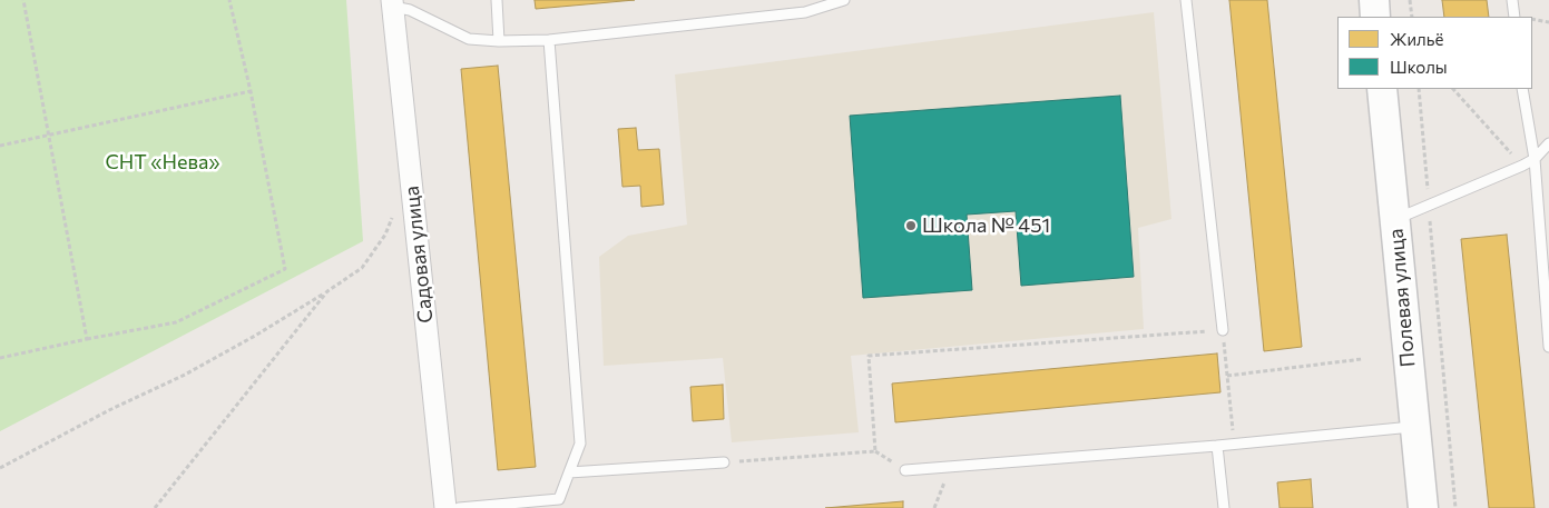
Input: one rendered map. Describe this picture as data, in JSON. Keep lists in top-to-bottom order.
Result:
{
  "streets": {
    "street": ["Садовая улица", "Полевая улица"]
  },
  "parks": ["СНТ «Нева»"],
  "places": ["Школа № 451"],
  "legend": ["Жильё", "Школы"]
}
